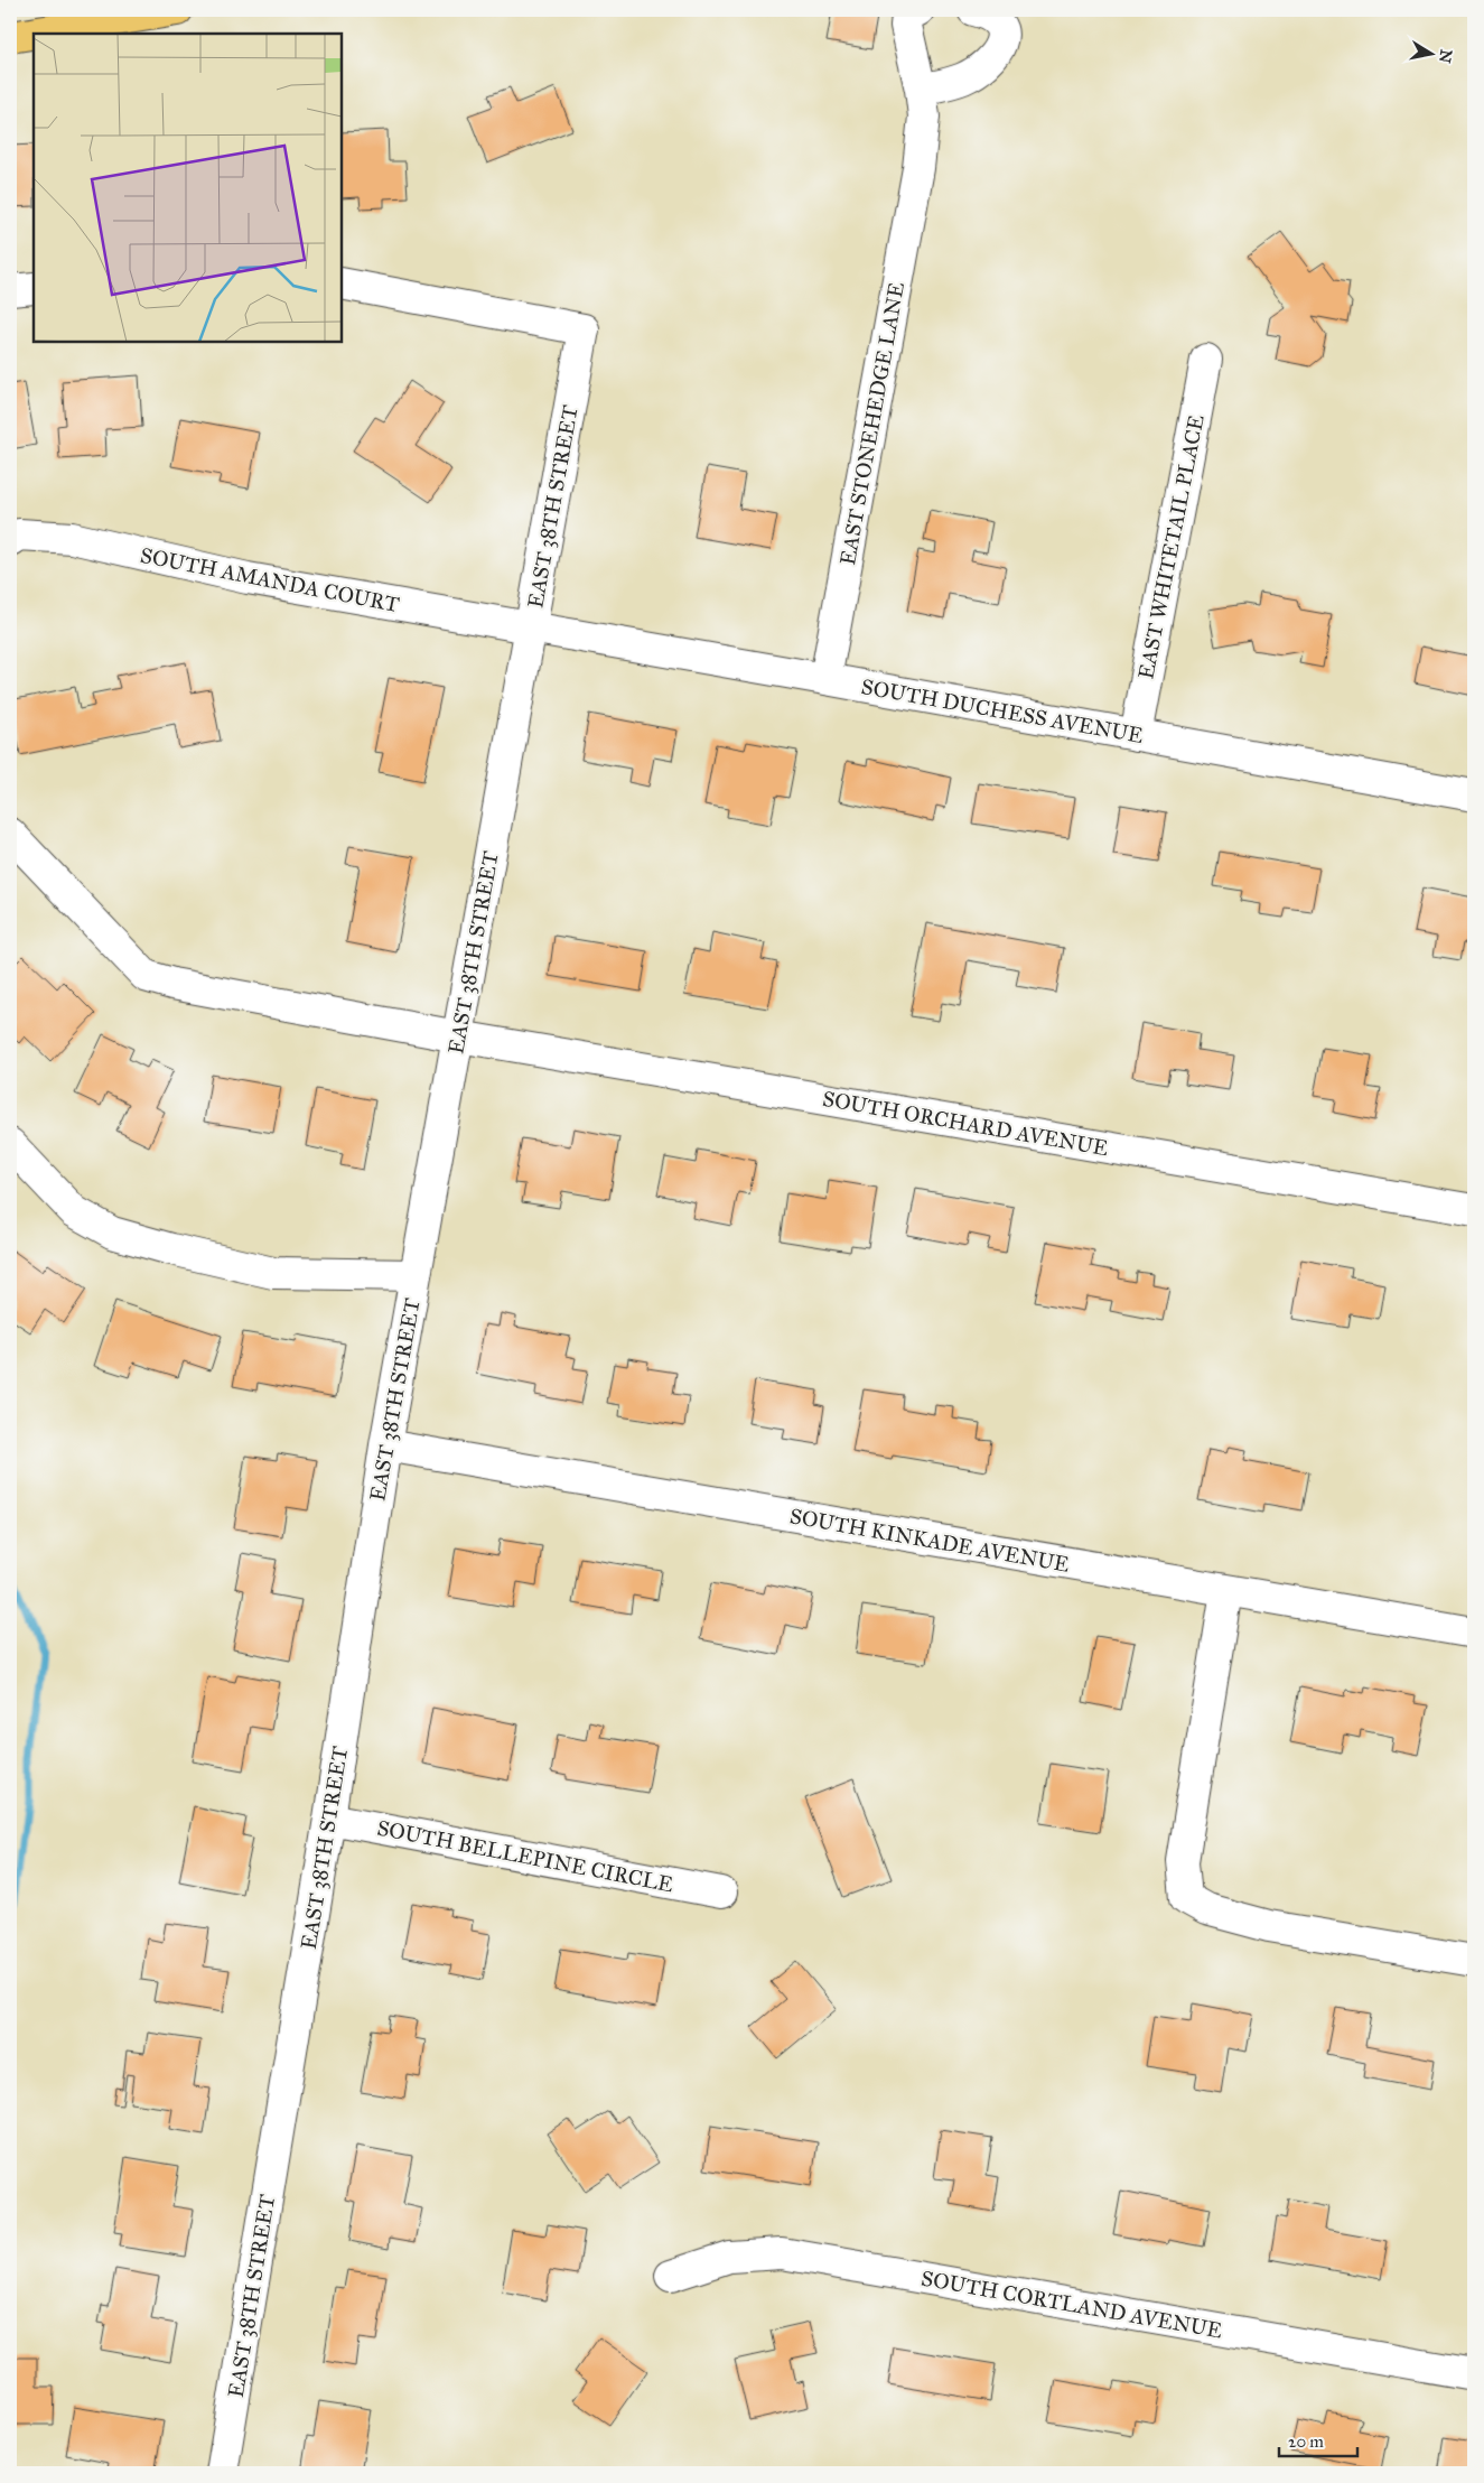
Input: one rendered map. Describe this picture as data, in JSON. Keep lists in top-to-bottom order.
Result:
{
  "streets": {
    "street": [
      "EAST STONEHEDGE LANE",
      "EAST 38TH STREET",
      "EAST WHITETAIL PLACE",
      "SOUTH AMANDA COURT",
      "SOUTH DUCHESS AVENUE",
      "SOUTH ORCHARD AVENUE",
      "SOUTH KINKADE AVENUE",
      "SOUTH BELLEPINE CIRCLE",
      "SOUTH CORTLAND AVENUE"
    ]
  },
  "crossings": [
    ["EAST STONEHEDGE LANE", "SOUTH DUCHESS AVENUE"],
    ["EAST 38TH STREET", "SOUTH AMANDA COURT"],
    ["EAST 38TH STREET", "SOUTH DUCHESS AVENUE"],
    ["EAST 38TH STREET", "SOUTH ORCHARD AVENUE"],
    ["EAST 38TH STREET", "SOUTH KINKADE AVENUE"],
    ["EAST 38TH STREET", "SOUTH BELLEPINE CIRCLE"],
    ["EAST WHITETAIL PLACE", "SOUTH DUCHESS AVENUE"],
    ["SOUTH AMANDA COURT", "SOUTH DUCHESS AVENUE"]
  ],
  "scale_bar": "20 m",
  "north": "right"
}
